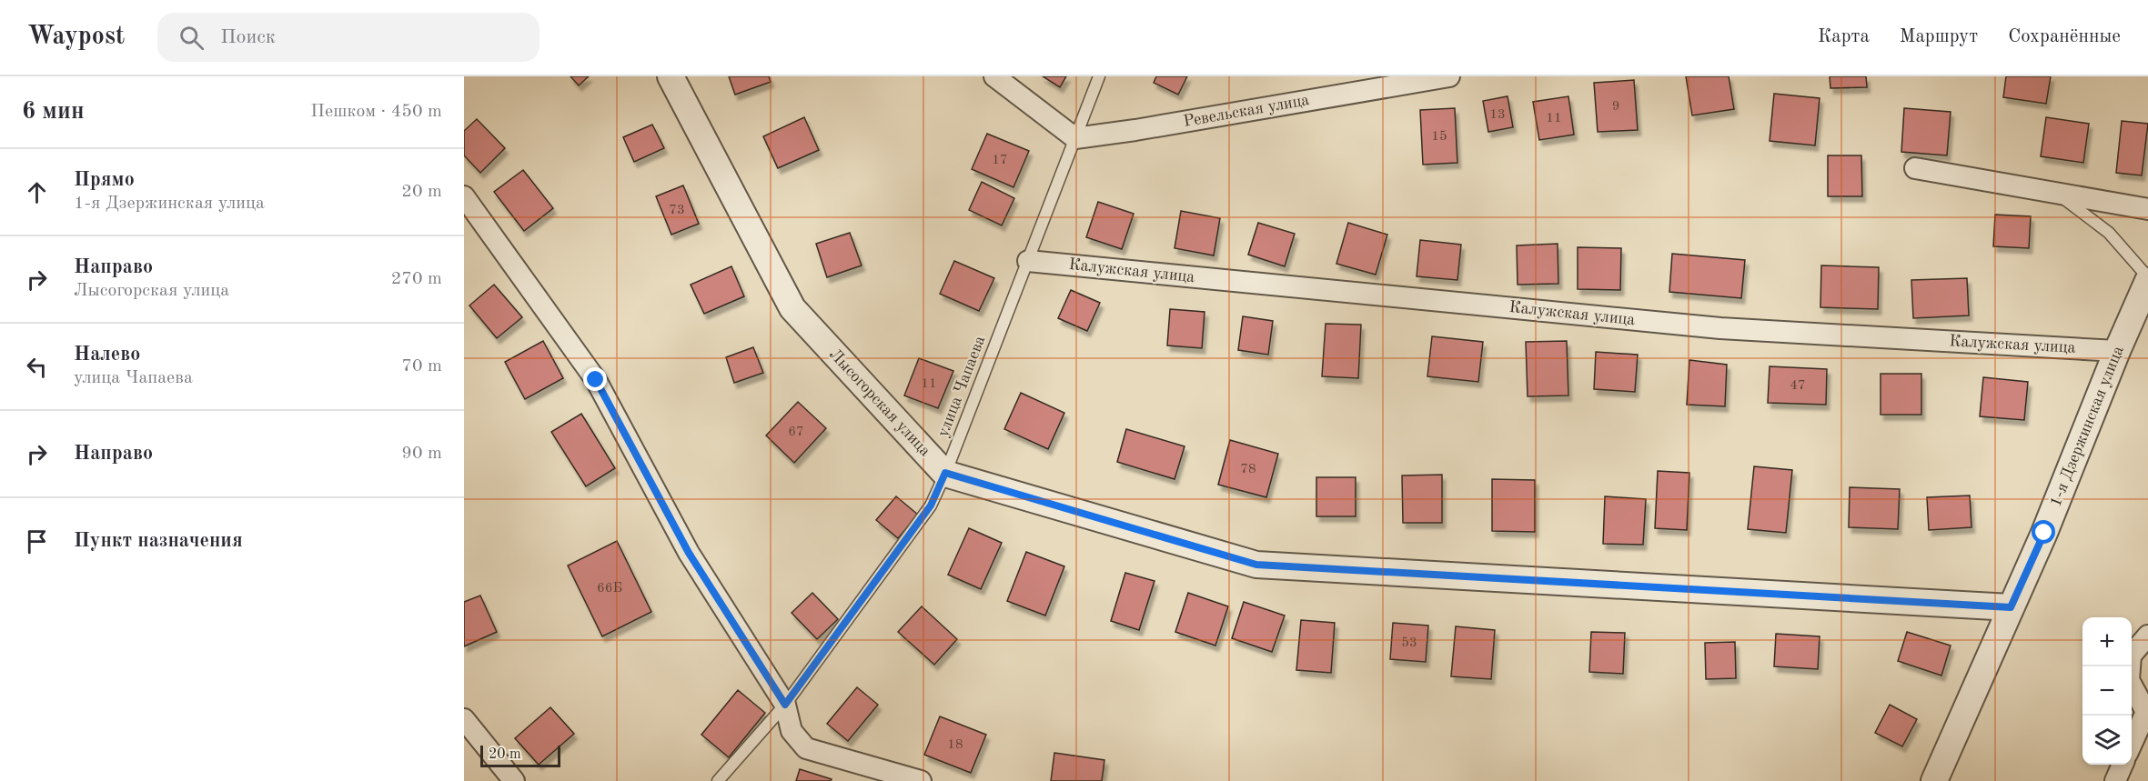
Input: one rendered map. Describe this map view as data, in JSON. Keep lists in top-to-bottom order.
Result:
{
  "streets": {
    "street": [
      "Ревельская улица",
      "Калужская улица",
      "Лысогорская улица",
      "1-я Дзержинская улица"
    ],
    "lane": ["улица Чапаева"]
  },
  "crossings": [
    ["Ревельская улица", "улица Чапаева"],
    ["Калужская улица", "улица Чапаева"],
    ["Калужская улица", "1-я Дзержинская улица"],
    ["улица Чапаева", "Лысогорская улица"]
  ],
  "house_numbers": [
    "9",
    "13",
    "11",
    "15",
    "17",
    "73",
    "11",
    "47",
    "67",
    "78",
    "66Б",
    "53",
    "18"
  ],
  "scale_bar": "20 m",
  "page": {
    "header": "Waypost",
    "search": "Поиск",
    "nav": ["Карта", "Маршрут", "Сохранённые"],
    "heading": ["6 мин", "Пешком · 450 m"],
    "list": [
      ["Прямо", "1-я Дзержинская улица", "20 m"],
      ["Направо", "Лысогорская улица", "270 m"],
      ["Налево", "улица Чапаева", "70 m"],
      ["Направо", "90 m"],
      "Пункт назначения"
    ],
    "map_buttons": ["+", "−"],
    "scale": "20 m"
  }
}
